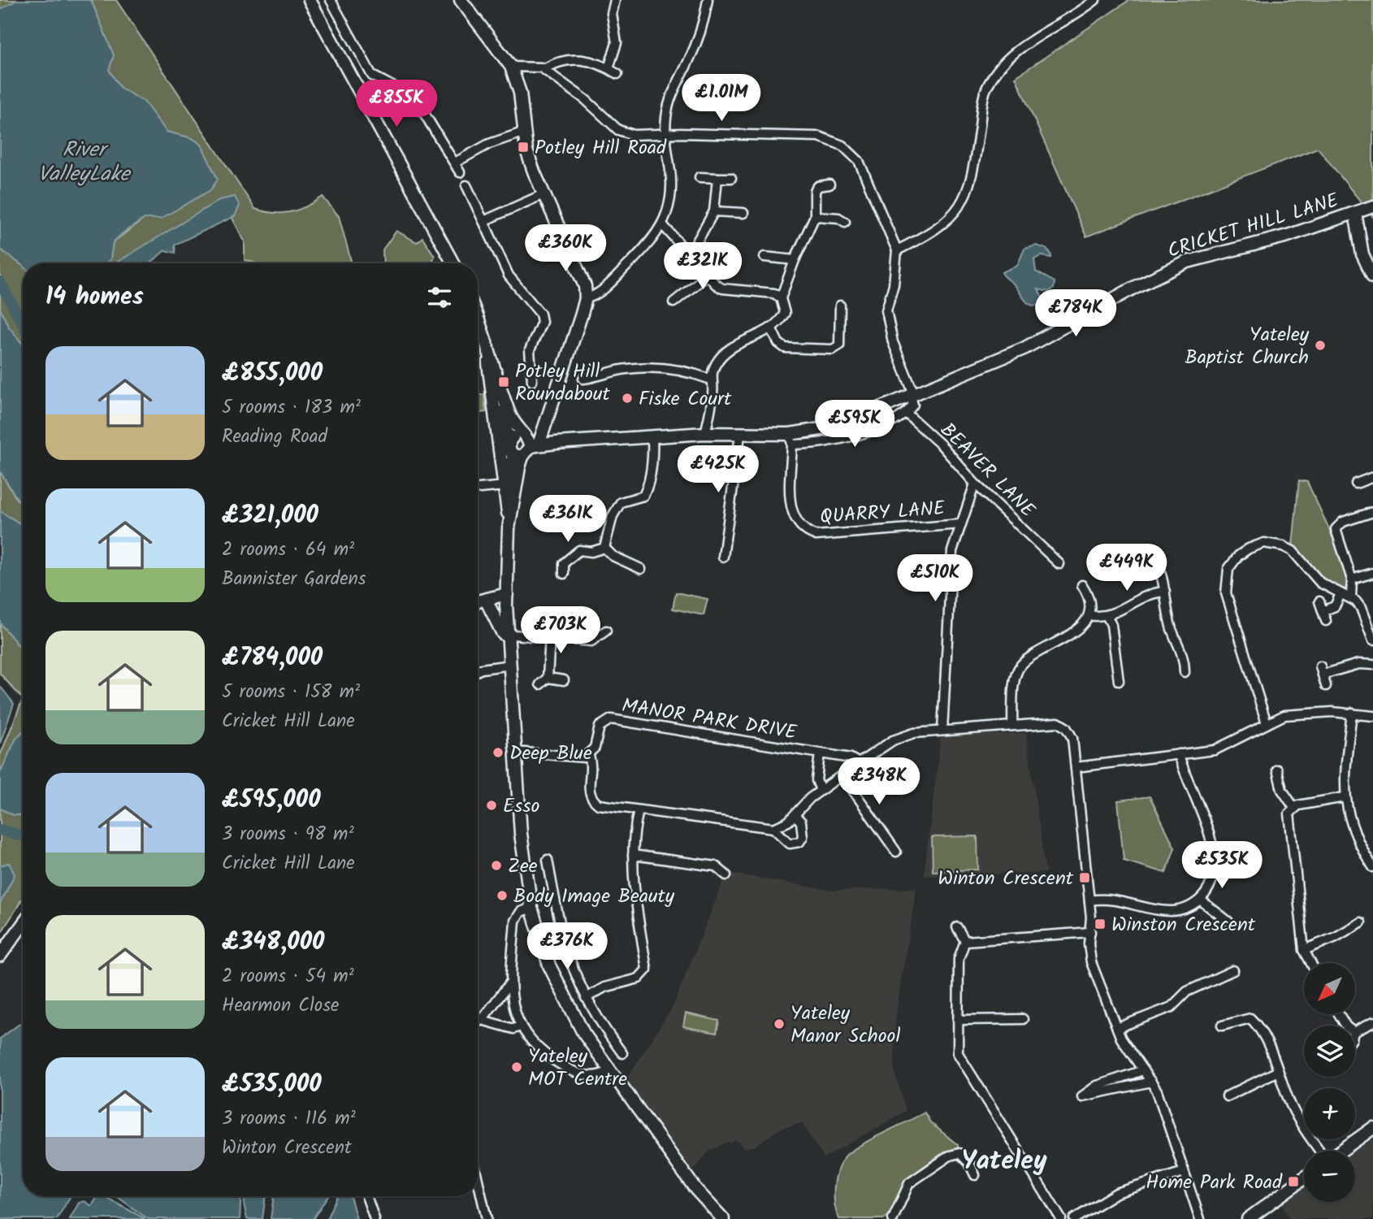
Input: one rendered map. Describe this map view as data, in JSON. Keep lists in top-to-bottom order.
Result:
{
  "streets": {
    "street": [
      "CRICKET HILL LANE",
      "BEAVER LANE",
      "QUARRY LANE",
      "MANOR PARK DRIVE"
    ]
  },
  "crossings": [
    ["CRICKET HILL LANE", "BEAVER LANE"],
    ["CRICKET HILL LANE", "QUARRY LANE"]
  ],
  "districts": ["Yateley"],
  "water": ["River ValleyLake"],
  "places": {
    "transit": [
      "Potley Hill Road",
      "Potley Hill Roundabout",
      "Winton Crescent",
      "Winston Crescent",
      "Home Park Road"
    ],
    "other": [
      "Yateley Baptist Church",
      "Fiske Court",
      "Deep Blue",
      "Esso",
      "Zee",
      "Body Image Beauty",
      "Yateley Manor School",
      "Yateley MOT Centre"
    ]
  },
  "north": "bottom left",
  "page": {
    "price": [
      "£1.01M",
      "£855K",
      "£360K",
      "£321K",
      "£784K",
      "£595K",
      "£425K",
      "£361K",
      "£449K",
      "£510K",
      "£703K",
      "£348K",
      "£535K",
      "£376K"
    ],
    "heading": "14 homes",
    "list": [
      {
        "name": "£855,000",
        "note": "5 rooms · 183 m² · Reading Road"
      },
      {
        "name": "£321,000",
        "note": "2 rooms · 64 m² · Bannister Gardens"
      },
      {
        "name": "£784,000",
        "note": "5 rooms · 158 m² · Cricket Hill Lane"
      },
      {
        "name": "£595,000",
        "note": "3 rooms · 98 m² · Cricket Hill Lane"
      },
      {
        "name": "£348,000",
        "note": "2 rooms · 54 m² · Hearmon Close"
      },
      {
        "name": "£535,000",
        "note": "3 rooms · 116 m² · Winton Crescent"
      }
    ],
    "map_buttons": ["+", "−"]
  }
}
